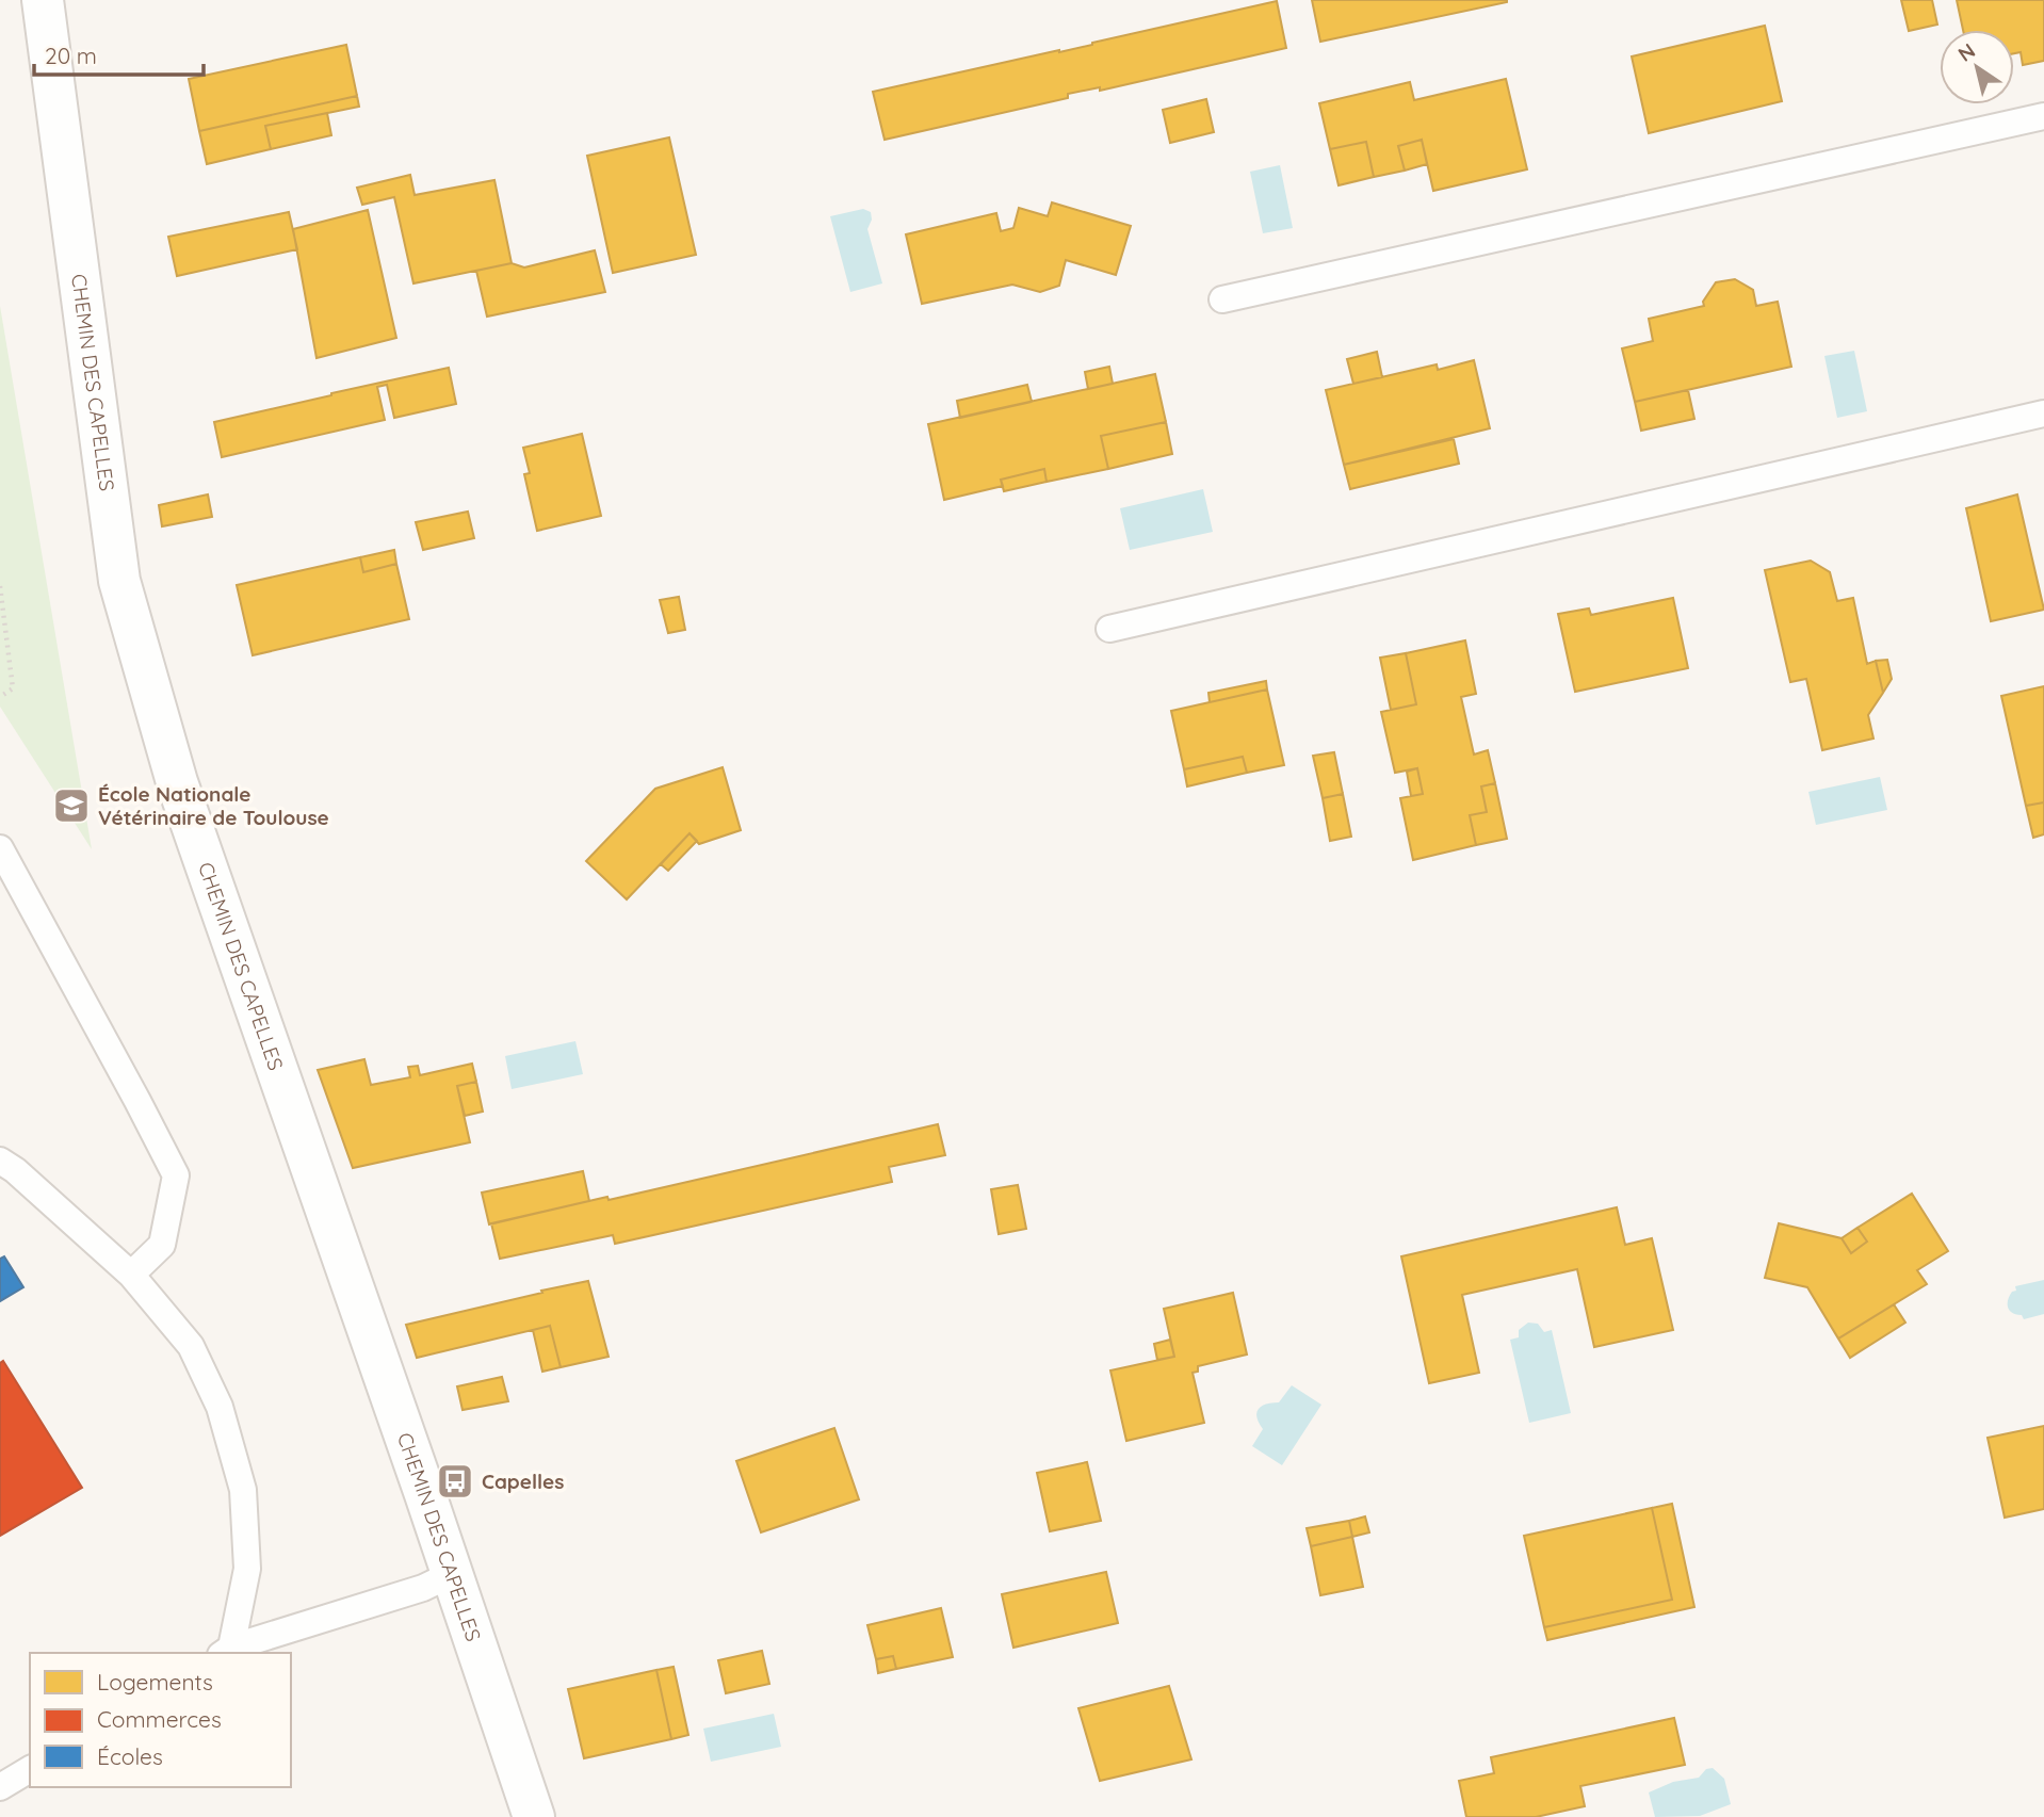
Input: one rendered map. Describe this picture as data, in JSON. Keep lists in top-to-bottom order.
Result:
{
  "streets": {
    "street": ["CHEMIN DES CAPELLES"]
  },
  "places": {
    "school or university": ["École Nationale Vétérinaire de Toulouse"],
    "bus stop": ["Capelles"]
  },
  "legend": ["Logements", "Commerces", "Écoles"],
  "scale_bar": "20 m",
  "north": "top left"
}
